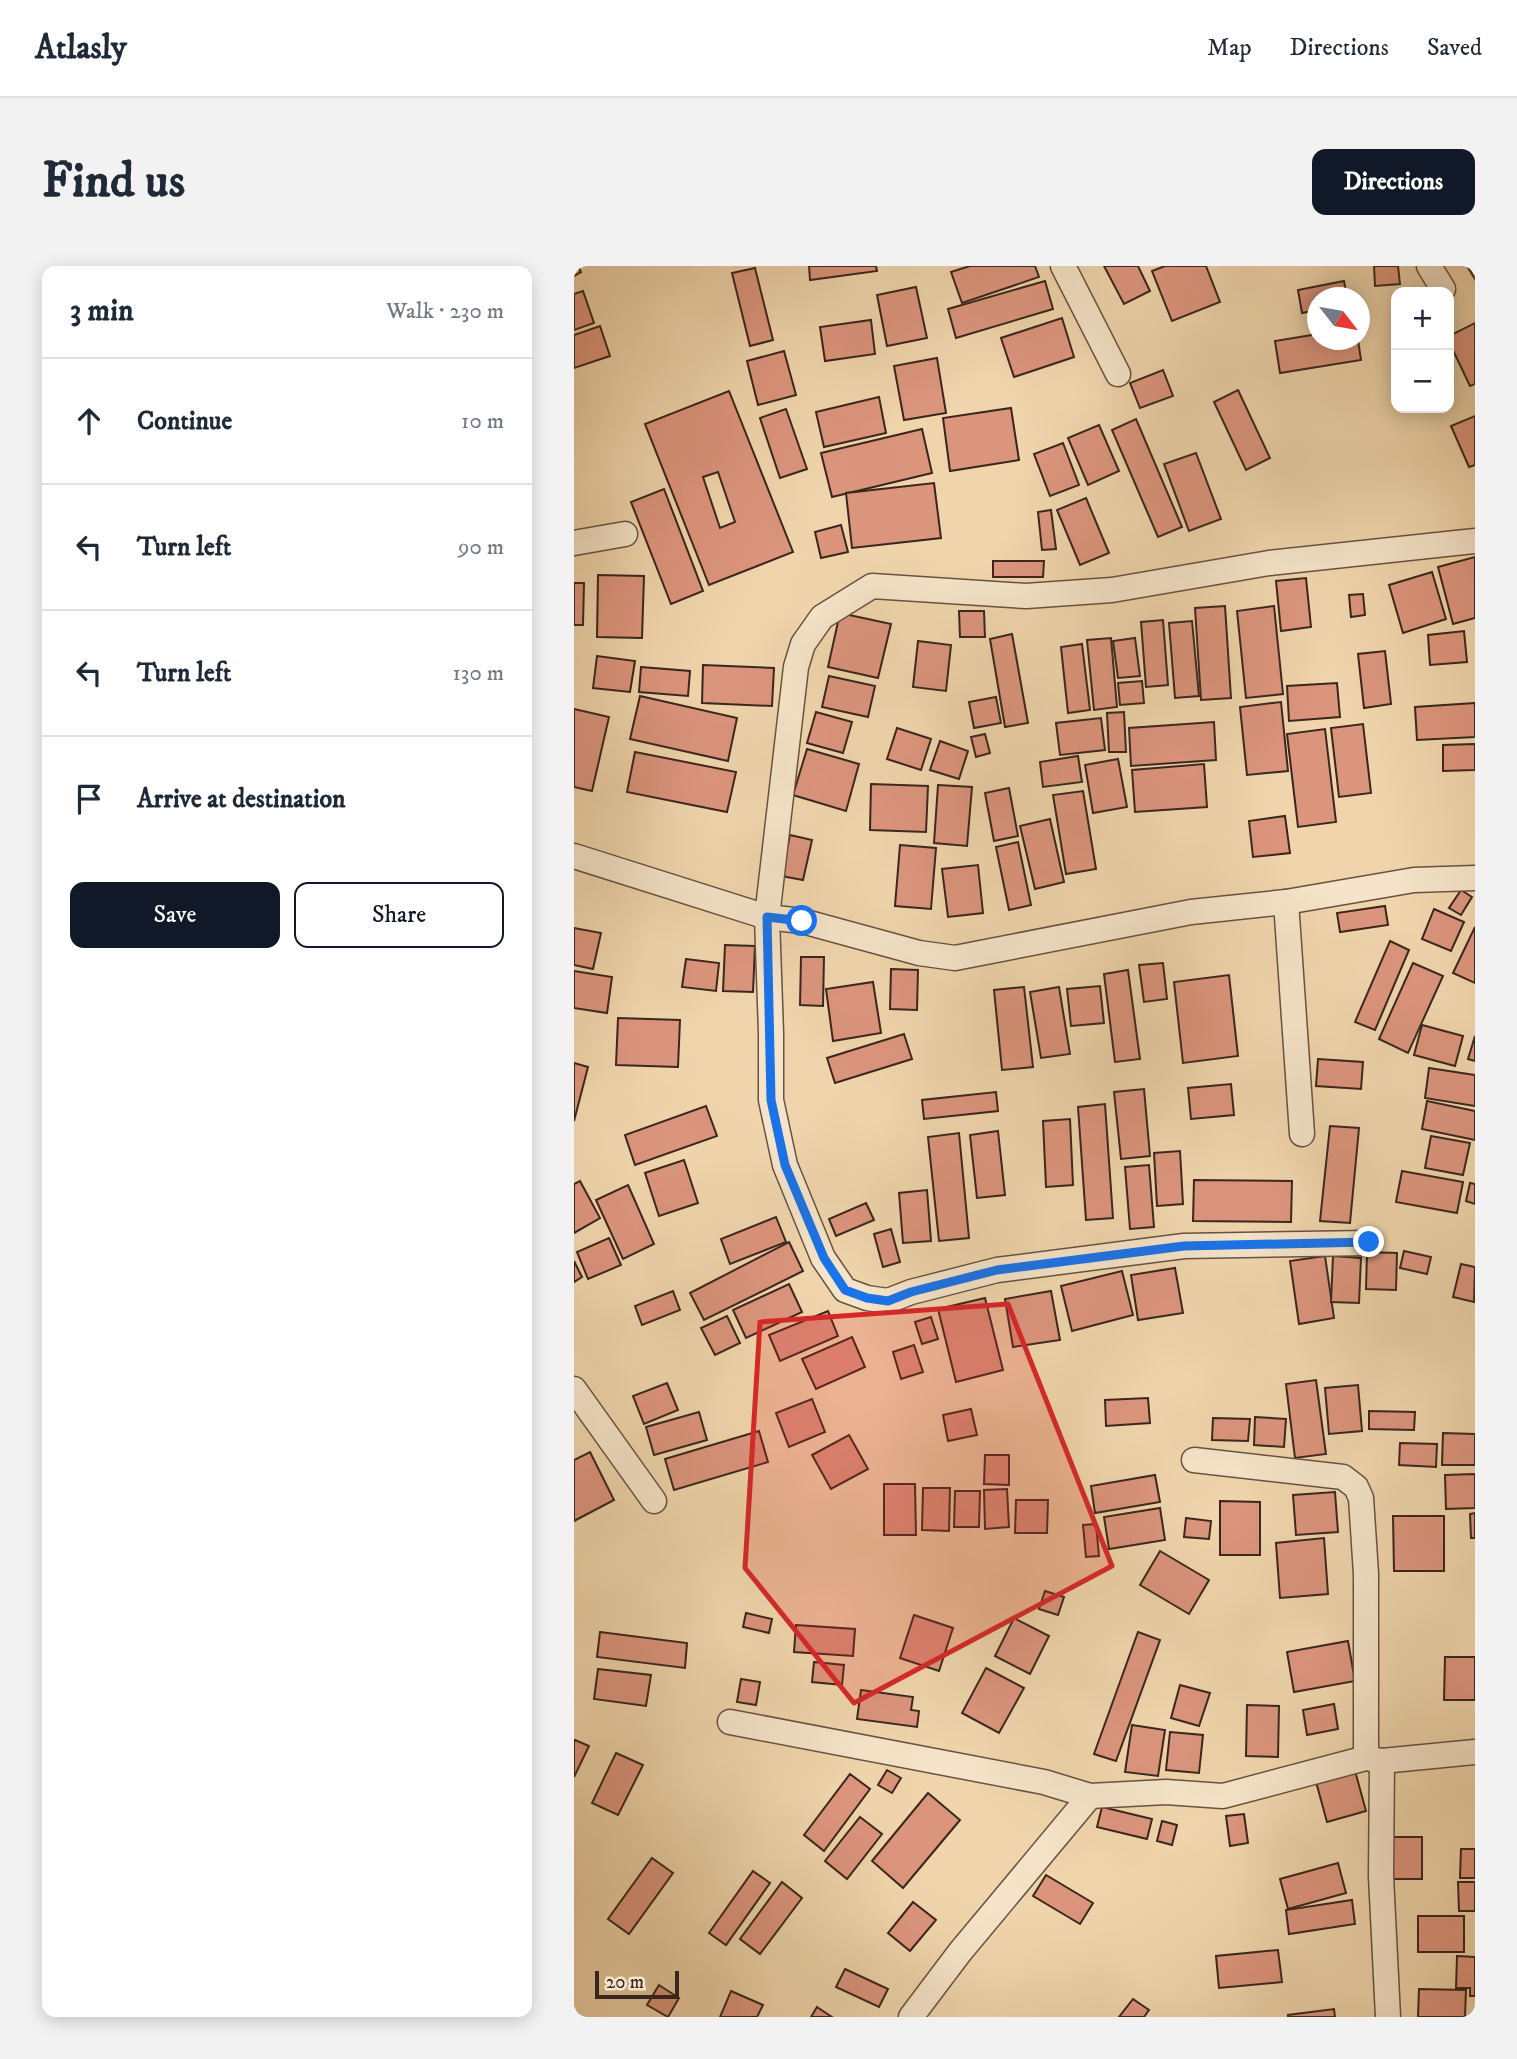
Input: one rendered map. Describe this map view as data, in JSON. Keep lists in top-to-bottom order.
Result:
{
  "scale_bar": "20 m",
  "north": "bottom right",
  "page": {
    "header": "Atlasly",
    "nav": ["Map", "Directions", "Saved"],
    "buttons": [
      "Directions",
      ["Save", "Share"]
    ],
    "title": "Find us",
    "heading": ["3 min", "Walk · 230 m"],
    "map_buttons": ["+", "−"],
    "list": [
      ["Continue", "10 m"],
      ["Turn left", "90 m"],
      ["Turn left", "130 m"],
      "Arrive at destination"
    ],
    "scale": "20 m"
  }
}
